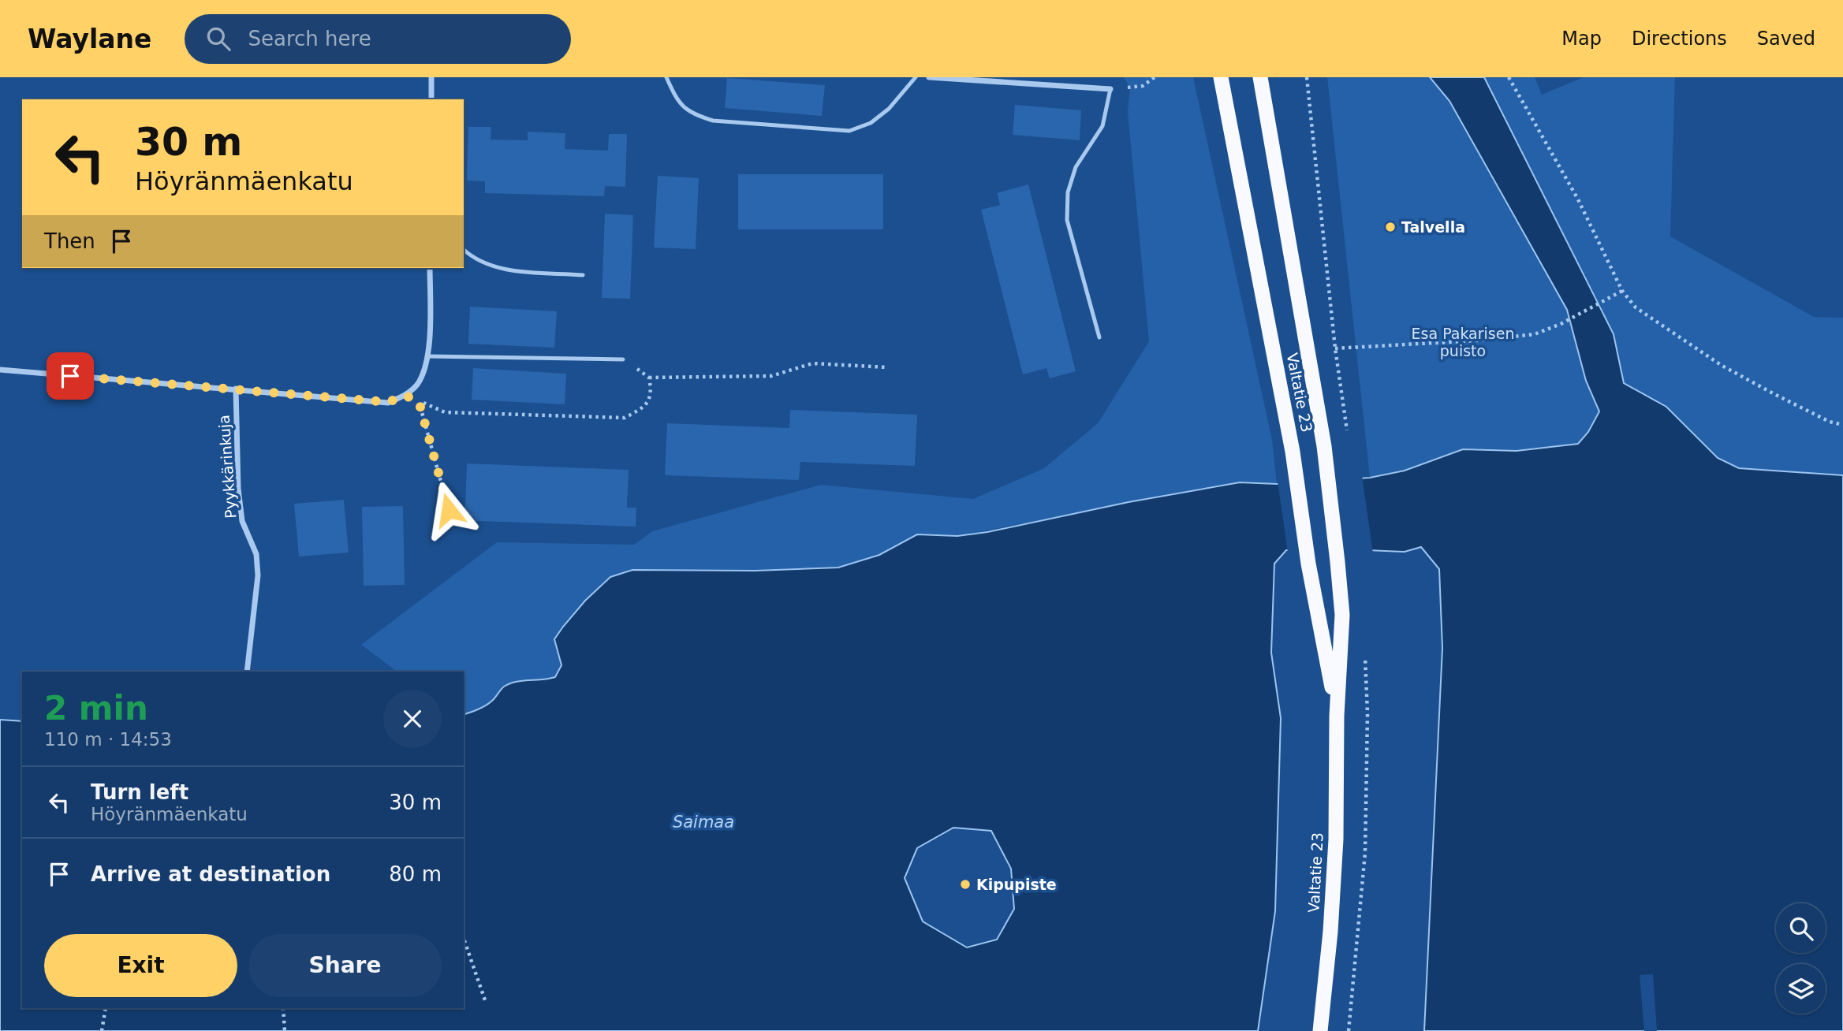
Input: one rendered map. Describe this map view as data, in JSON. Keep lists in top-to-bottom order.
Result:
{
  "streets": {
    "highway": ["Valtatie 23"],
    "street": ["Pyykkärinkuja"]
  },
  "water": ["Saimaa"],
  "parks": ["Esa Pakarisen puisto"],
  "places": ["Talvella", "Kipupiste"],
  "page": {
    "header": "Waylane",
    "search": "Search here",
    "nav": ["Map", "Directions", "Saved"],
    "turn": ["30 m", "Höyränmäenkatu"],
    "then": "Then",
    "heading": ["2 min", "110 m · 14:53"],
    "list": [
      {
        "name": "Turn left",
        "note": "Höyränmäenkatu",
        "value": "30 m"
      },
      {
        "name": "Arrive at destination",
        "value": "80 m"
      }
    ],
    "buttons": ["Exit", "Share"]
  }
}
